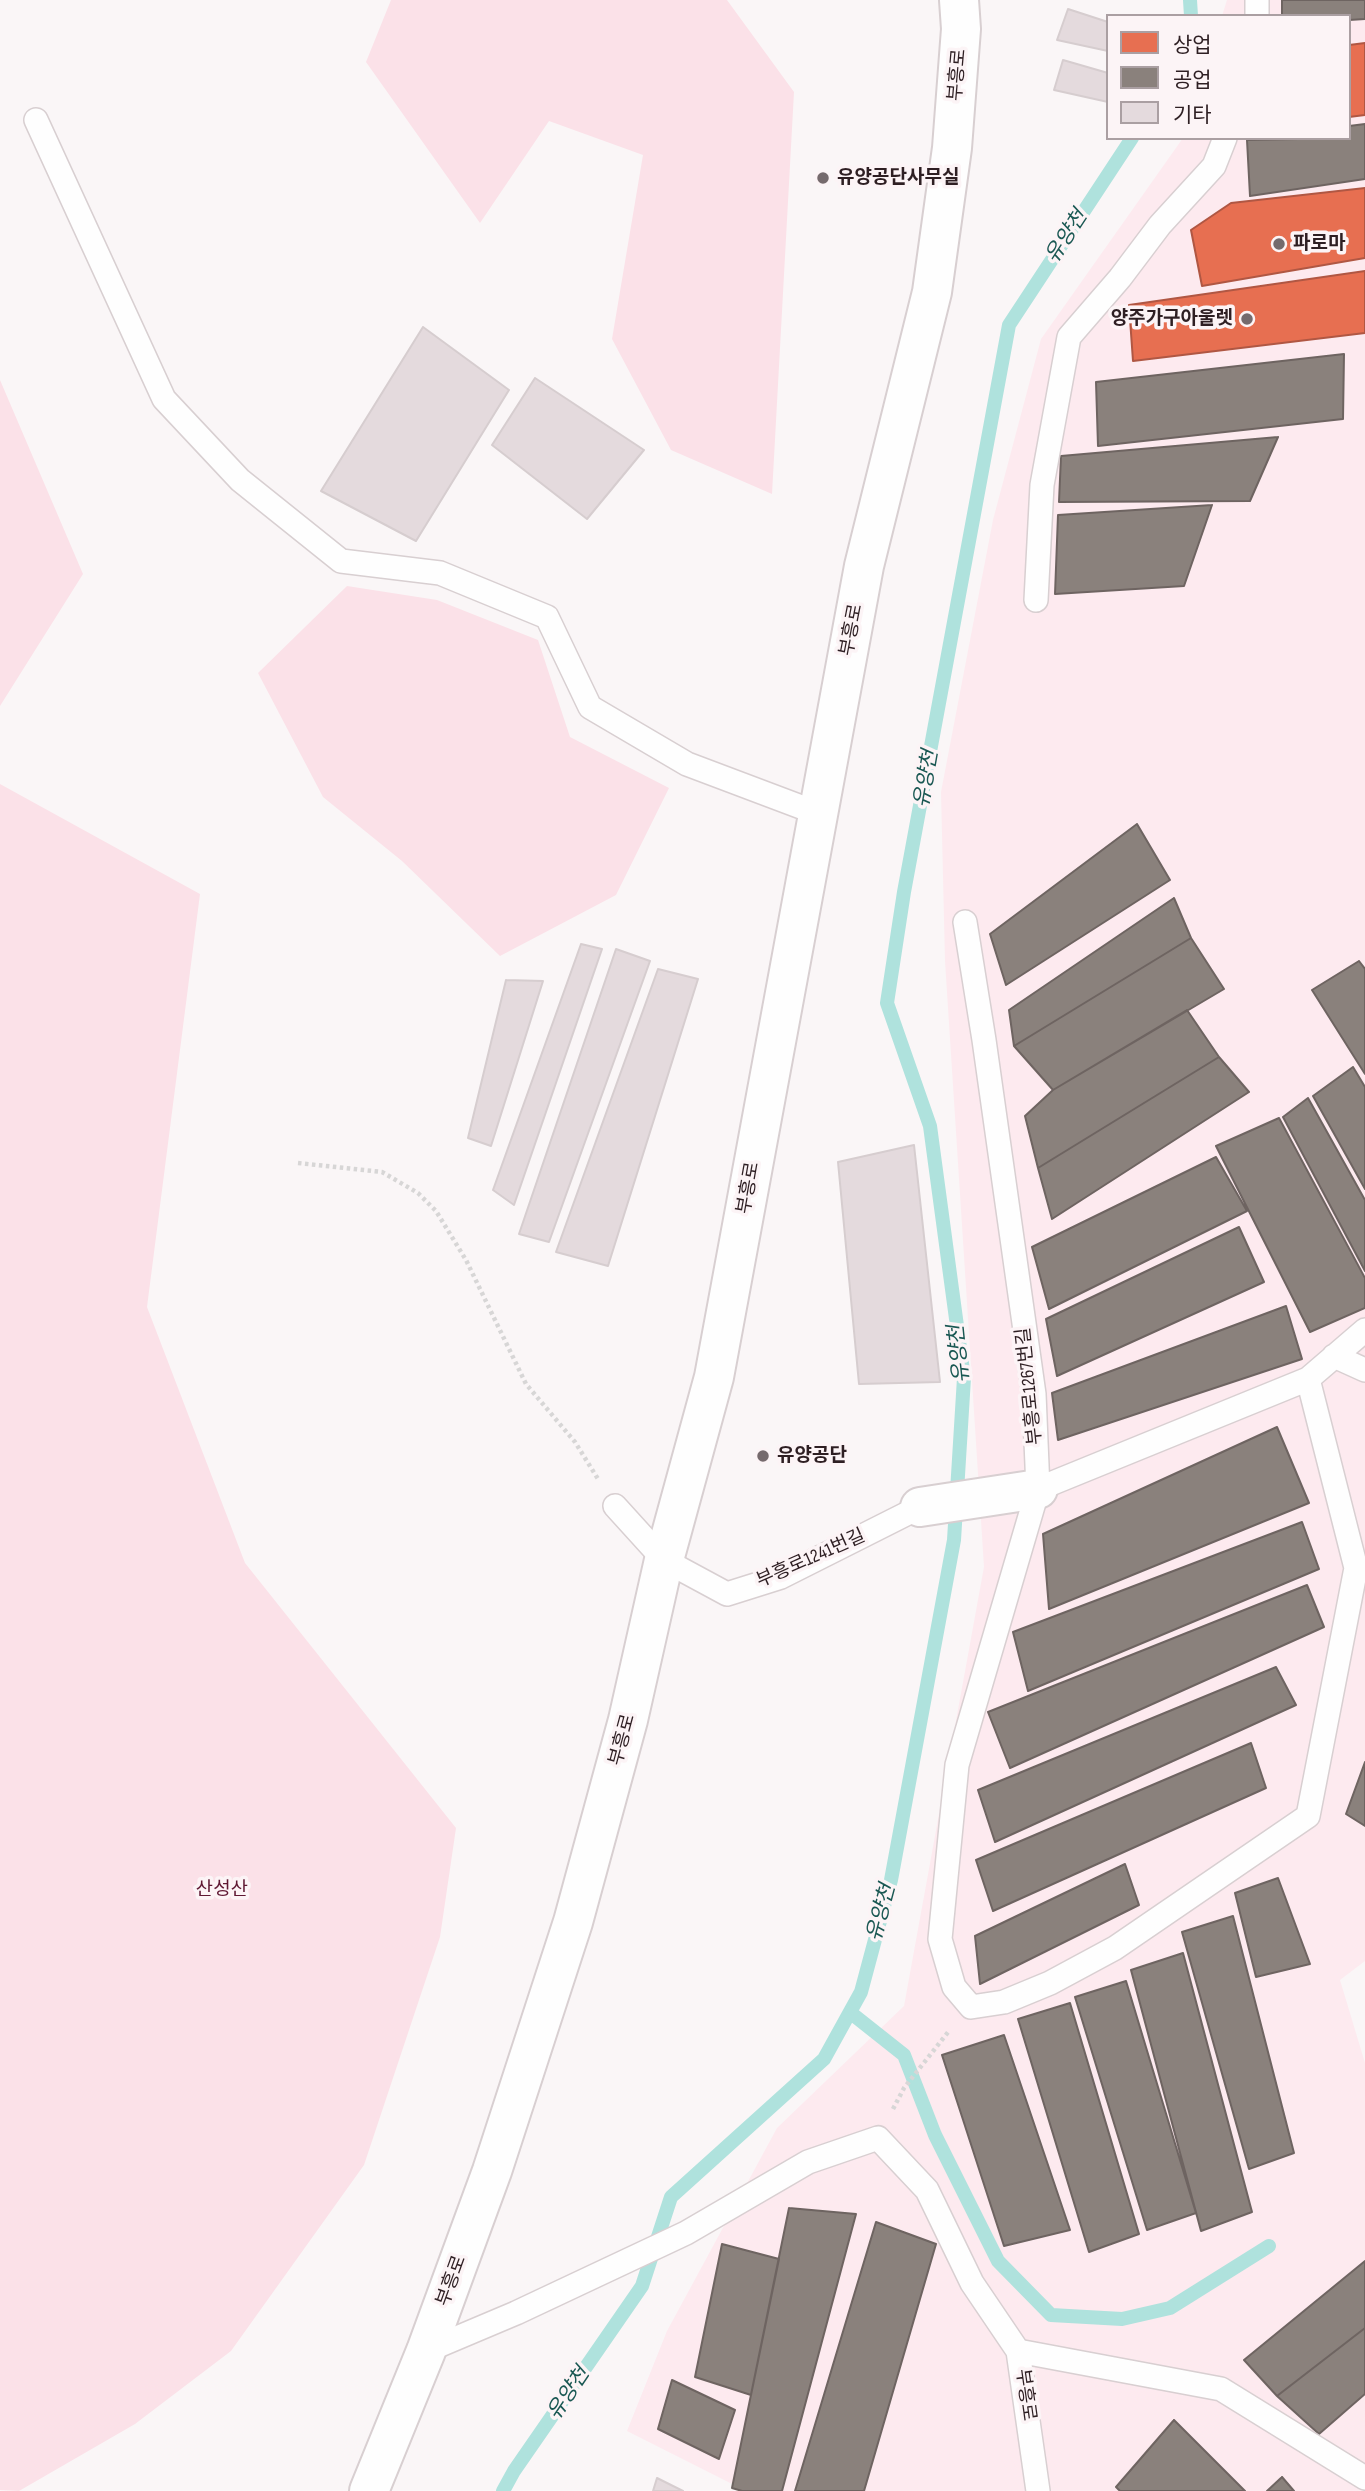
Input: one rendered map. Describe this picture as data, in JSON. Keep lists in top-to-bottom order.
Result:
{
  "streets": {
    "main road": ["부흥로"],
    "lane": ["부흥로1267번길", "부흥로1241번길"]
  },
  "crossings": [
    ["부흥로", "부흥로1241번길"]
  ],
  "water": ["유양천"],
  "parks": ["산성산"],
  "places": [
    "유양공단사무실",
    "파로마",
    "양주가구아울렛",
    "유양공단"
  ],
  "legend": ["상업", "공업", "기타"]
}
